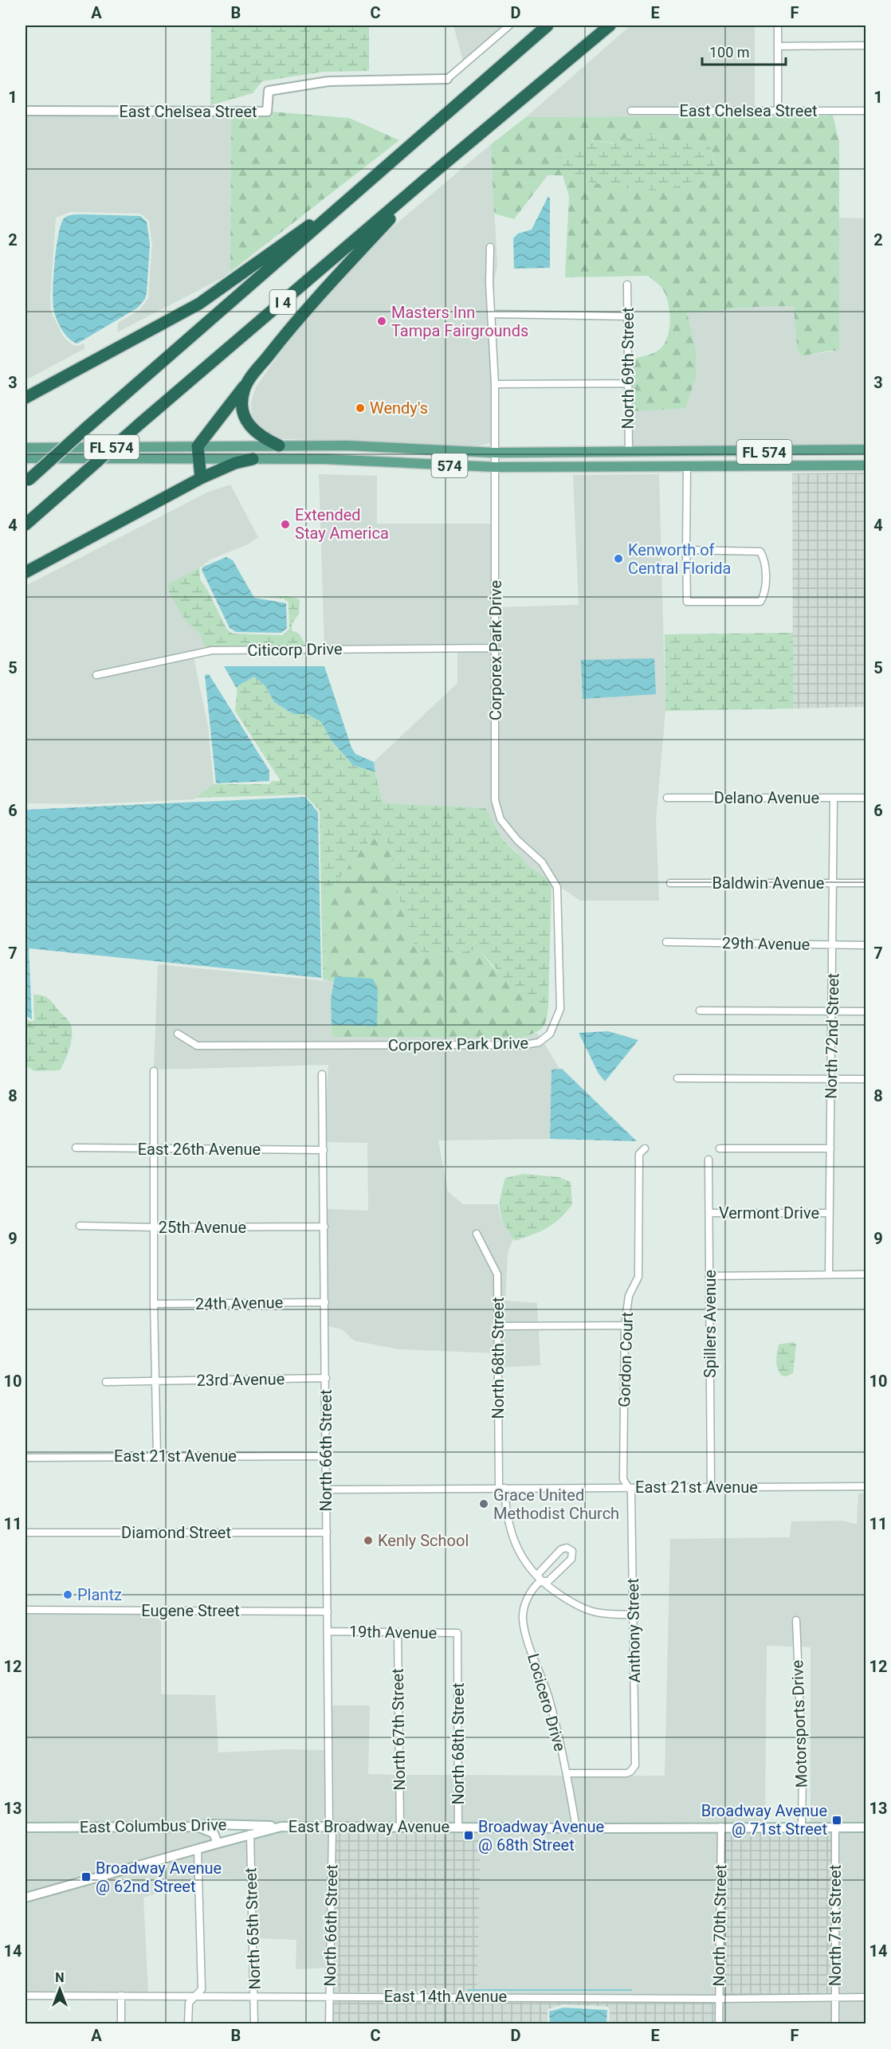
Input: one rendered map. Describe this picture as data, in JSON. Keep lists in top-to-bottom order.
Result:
{
  "streets": {
    "highway": ["I 4"],
    "main road": [
      "East Chelsea Street",
      "FL 574",
      "574",
      "East Columbus Drive",
      "East Broadway Avenue"
    ],
    "street": [
      "North 69th Street",
      "Citicorp Drive",
      "Corporex Park Drive",
      "Delano Avenue",
      "Baldwin Avenue",
      "29th Avenue",
      "North 72nd Street",
      "East 26th Avenue",
      "Vermont Drive",
      "25th Avenue",
      "24th Avenue",
      "Spillers Avenue",
      "North 68th Street",
      "Gordon Court",
      "23rd Avenue",
      "North 66th Street",
      "East 21st Avenue",
      "Diamond Street",
      "Eugene Street",
      "Anthony Street",
      "19th Avenue",
      "Locicero Drive",
      "Motorsports Drive",
      "North 67th Street",
      "North 70th Street",
      "North 71st Street",
      "North 65th Street",
      "East 14th Avenue"
    ]
  },
  "crossings": [
    ["North 69th Street", "FL 574"],
    ["FL 574", "574"],
    ["574", "Corporex Park Drive"],
    ["Citicorp Drive", "Corporex Park Drive"],
    ["Delano Avenue", "North 72nd Street"],
    ["Baldwin Avenue", "North 72nd Street"],
    ["29th Avenue", "North 72nd Street"],
    ["North 72nd Street", "Vermont Drive"],
    ["East 26th Avenue", "North 66th Street"],
    ["Vermont Drive", "Spillers Avenue"],
    ["25th Avenue", "North 66th Street"],
    ["24th Avenue", "North 66th Street"],
    ["Spillers Avenue", "East 21st Avenue"],
    ["North 68th Street", "East 21st Avenue"],
    ["North 68th Street", "Anthony Street"],
    ["North 68th Street", "19th Avenue"],
    ["North 68th Street", "Locicero Drive"],
    ["North 68th Street", "East Broadway Avenue"],
    ["Gordon Court", "East 21st Avenue"],
    ["Gordon Court", "Anthony Street"],
    ["23rd Avenue", "North 66th Street"],
    ["North 66th Street", "East 21st Avenue"],
    ["North 66th Street", "Diamond Street"],
    ["North 66th Street", "Eugene Street"],
    ["North 66th Street", "19th Avenue"],
    ["North 66th Street", "East Broadway Avenue"],
    ["North 66th Street", "East 14th Avenue"],
    ["East 21st Avenue", "Anthony Street"],
    ["Anthony Street", "Locicero Drive"],
    ["19th Avenue", "North 67th Street"],
    ["Locicero Drive", "East Broadway Avenue"],
    ["Motorsports Drive", "East Broadway Avenue"],
    ["North 67th Street", "East Broadway Avenue"],
    ["East Columbus Drive", "East Broadway Avenue"],
    ["East Broadway Avenue", "North 70th Street"],
    ["East Broadway Avenue", "North 71st Street"],
    ["East Broadway Avenue", "North 65th Street"],
    ["North 70th Street", "East 14th Avenue"],
    ["North 71st Street", "East 14th Avenue"],
    ["North 65th Street", "East 14th Avenue"]
  ],
  "places": {
    "other": [
      "Masters Inn Tampa Fairgrounds",
      "Wendy's",
      "Extended Stay America",
      "Kenworth of Central Florida",
      "Grace United Methodist Church",
      "Kenly School",
      "Plantz"
    ],
    "transit": ["Broadway Avenue @ 71st Street", "Broadway Avenue @ 68th Street", "Broadway Avenue @ 62nd Street"]
  },
  "scale_bar": "100 m",
  "north": "top",
  "grid": {
    "columns": [
      "A",
      "B",
      "C",
      "D",
      "E",
      "F"
    ],
    "rows": [
      "1",
      "2",
      "3",
      "4",
      "5",
      "6",
      "7",
      "8",
      "9",
      "10",
      "11",
      "12",
      "13",
      "14"
    ]
  }
}
